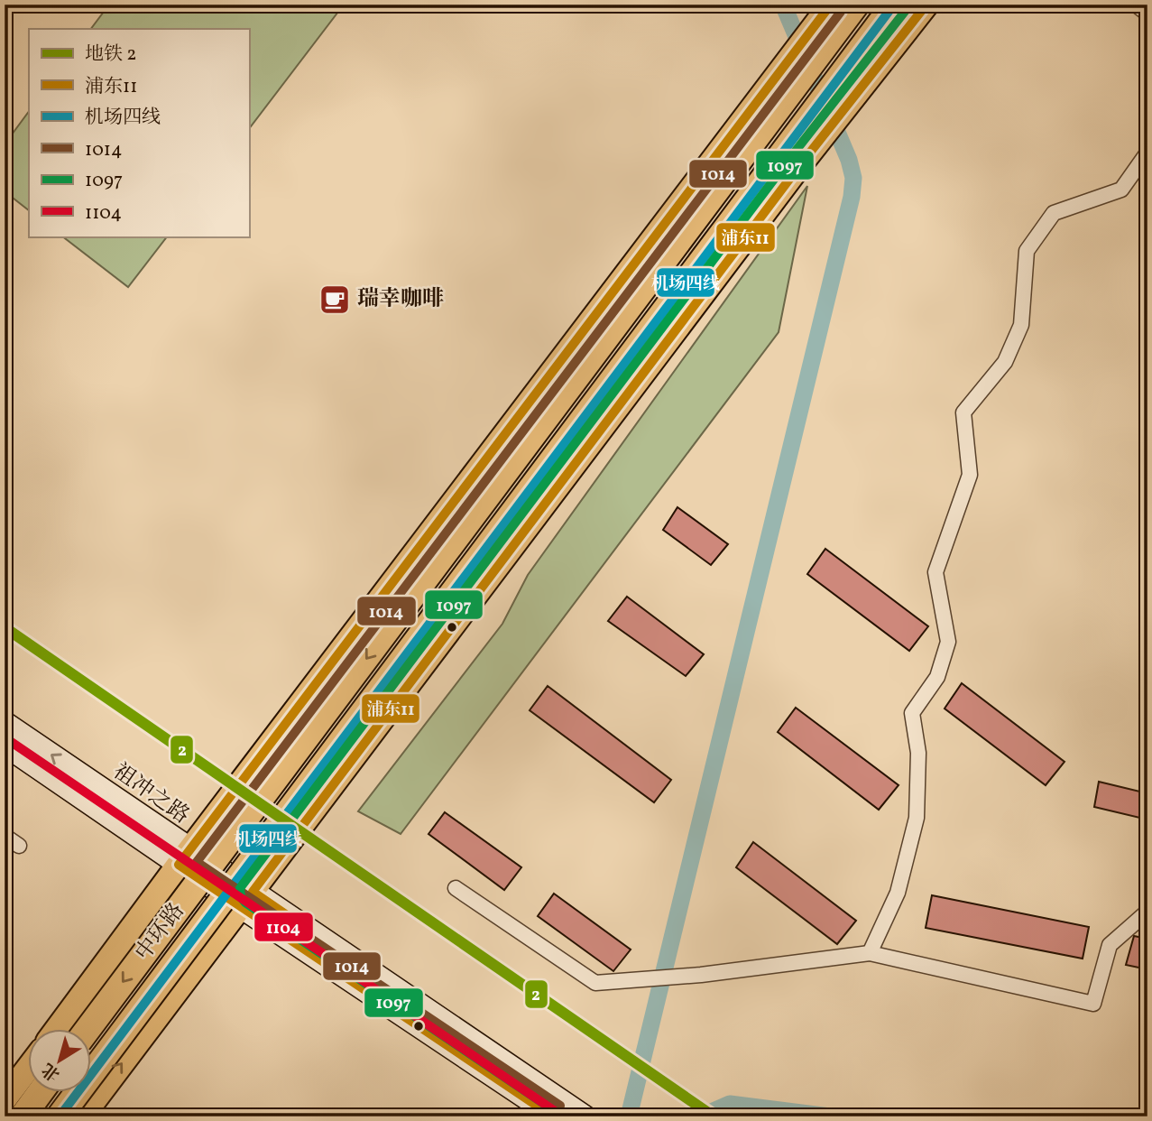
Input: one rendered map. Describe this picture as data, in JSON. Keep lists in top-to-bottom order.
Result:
{
  "streets": {
    "highway": ["中环路"],
    "main road": ["祖冲之路"]
  },
  "places": {
    "cafe": ["瑞幸咖啡"]
  },
  "lines": [
    "transit line 浦东11",
    "transit line 机场四线",
    "transit line 1097",
    "transit line 1014",
    "metro line 2",
    "transit line 1104"
  ],
  "legend": [
    "地铁 2",
    "浦东11",
    "机场四线",
    "1014",
    "1097",
    "1104"
  ],
  "north": "bottom left"
}
